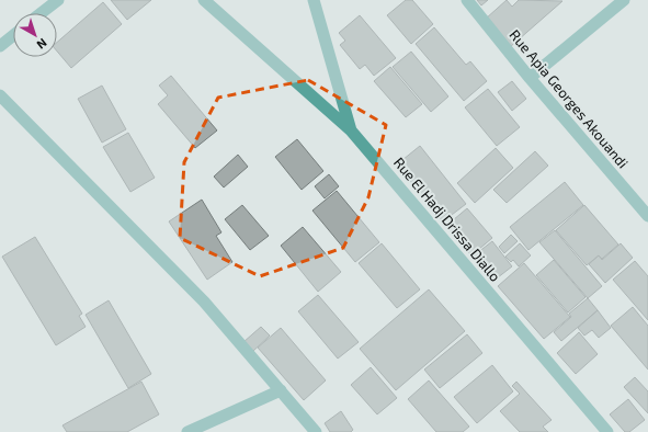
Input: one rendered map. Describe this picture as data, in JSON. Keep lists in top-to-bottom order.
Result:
{
  "streets": {
    "street": ["Rue Apia Georges Akouandi", "Rue El Hadj Drissa Diallo"]
  },
  "north": "bottom right"
}
